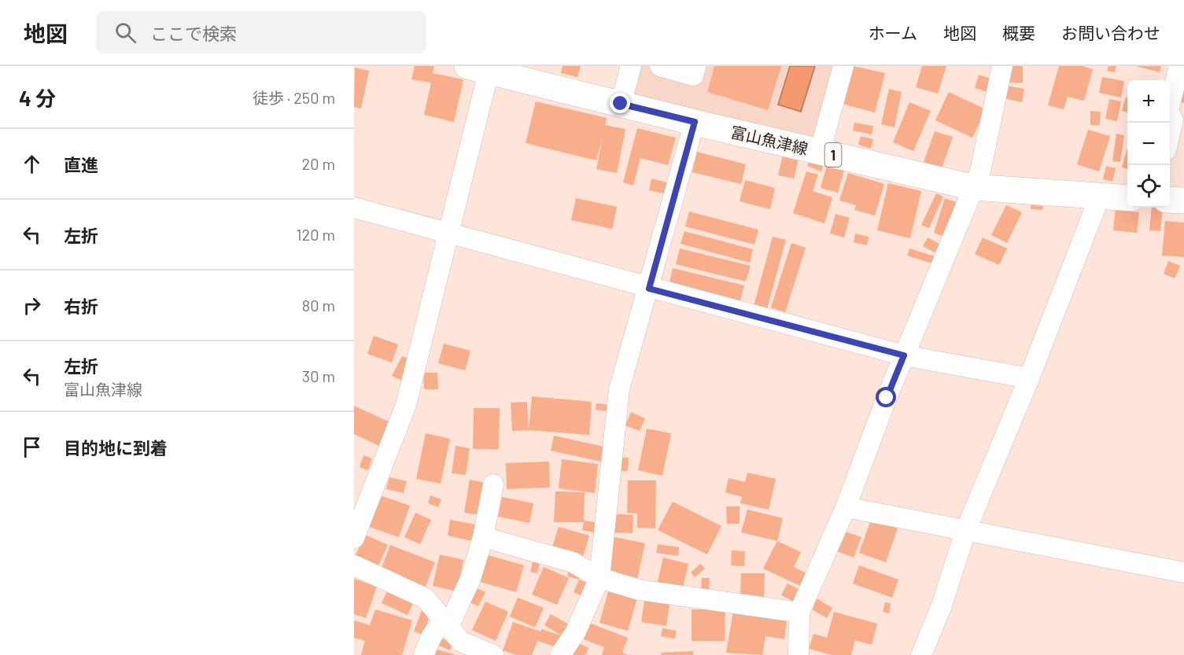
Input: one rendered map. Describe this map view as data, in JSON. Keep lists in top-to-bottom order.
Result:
{
  "streets": {
    "main road": ["富山魚津線", "1"]
  },
  "page": {
    "header": "地図",
    "search": "ここで検索",
    "nav": [
      "ホーム",
      "地図",
      "概要",
      "お問い合わせ"
    ],
    "heading": ["4 分", "徒歩 · 250 m"],
    "map_buttons": ["+", "−"],
    "list": [
      ["直進", "20 m"],
      ["左折", "120 m"],
      ["右折", "80 m"],
      ["左折", "富山魚津線", "30 m"],
      "目的地に到着"
    ]
  }
}
